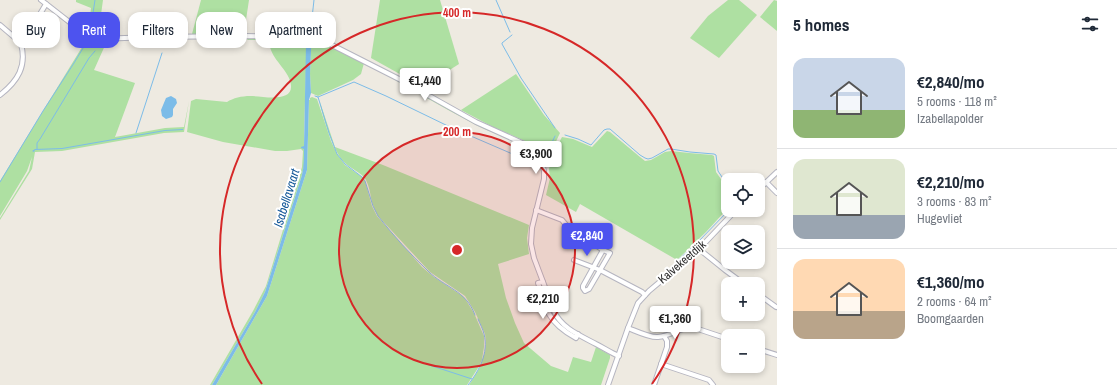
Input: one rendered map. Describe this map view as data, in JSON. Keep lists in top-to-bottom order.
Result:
{
  "streets": {
    "street": ["Kalvekeetdijk"]
  },
  "water": ["Isabellavaart"],
  "page": {
    "heading": "5 homes",
    "chip": [
      "Buy",
      "Rent",
      "Filters",
      "New",
      "Apartment"
    ],
    "list": [
      {
        "name": "€2,840/mo",
        "note": "5 rooms · 118 m² · Izabellapolder"
      },
      {
        "name": "€2,210/mo",
        "note": "3 rooms · 83 m² · Hugevliet"
      },
      {
        "name": "€1,360/mo",
        "note": "2 rooms · 64 m² · Boomgaarden"
      }
    ],
    "price": [
      "€1,440",
      "€3,900",
      "€2,840",
      "€2,210",
      "€1,360"
    ],
    "map_buttons": ["+", "−"]
  },
  "rings": ["400 m", "200 m"]
}
